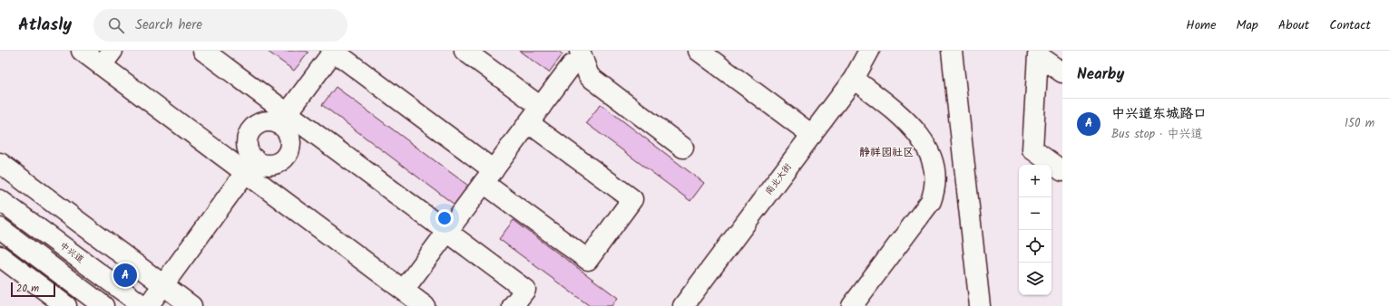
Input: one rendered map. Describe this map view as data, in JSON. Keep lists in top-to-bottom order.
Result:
{
  "streets": {
    "street": ["南北大街", "中兴道"]
  },
  "districts": ["静祥园社区"],
  "scale_bar": "20 m",
  "page": {
    "header": "Atlasly",
    "search": "Search here",
    "nav": [
      "Home",
      "Map",
      "About",
      "Contact"
    ],
    "heading": "Nearby",
    "list": [
      {
        "mark": "A",
        "name": "中兴道东城路口",
        "note": "Bus stop · 中兴道",
        "value": "150 m"
      }
    ],
    "map_buttons": ["+", "−"],
    "pins": "A",
    "scale": "20 m"
  }
}
